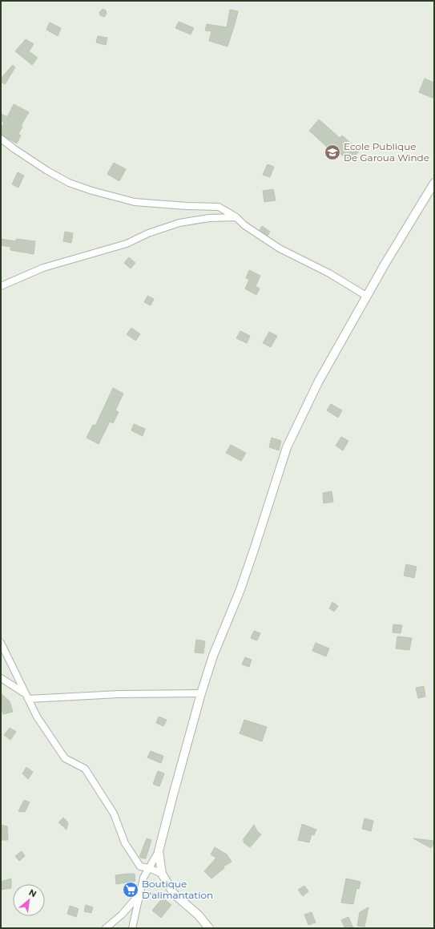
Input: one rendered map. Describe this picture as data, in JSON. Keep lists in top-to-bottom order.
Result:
{
  "places": {
    "school or university": ["Ecole Publique De Garoua Winde"],
    "supermarket": ["Boutique D'alimantation"]
  },
  "north": "top right"
}
